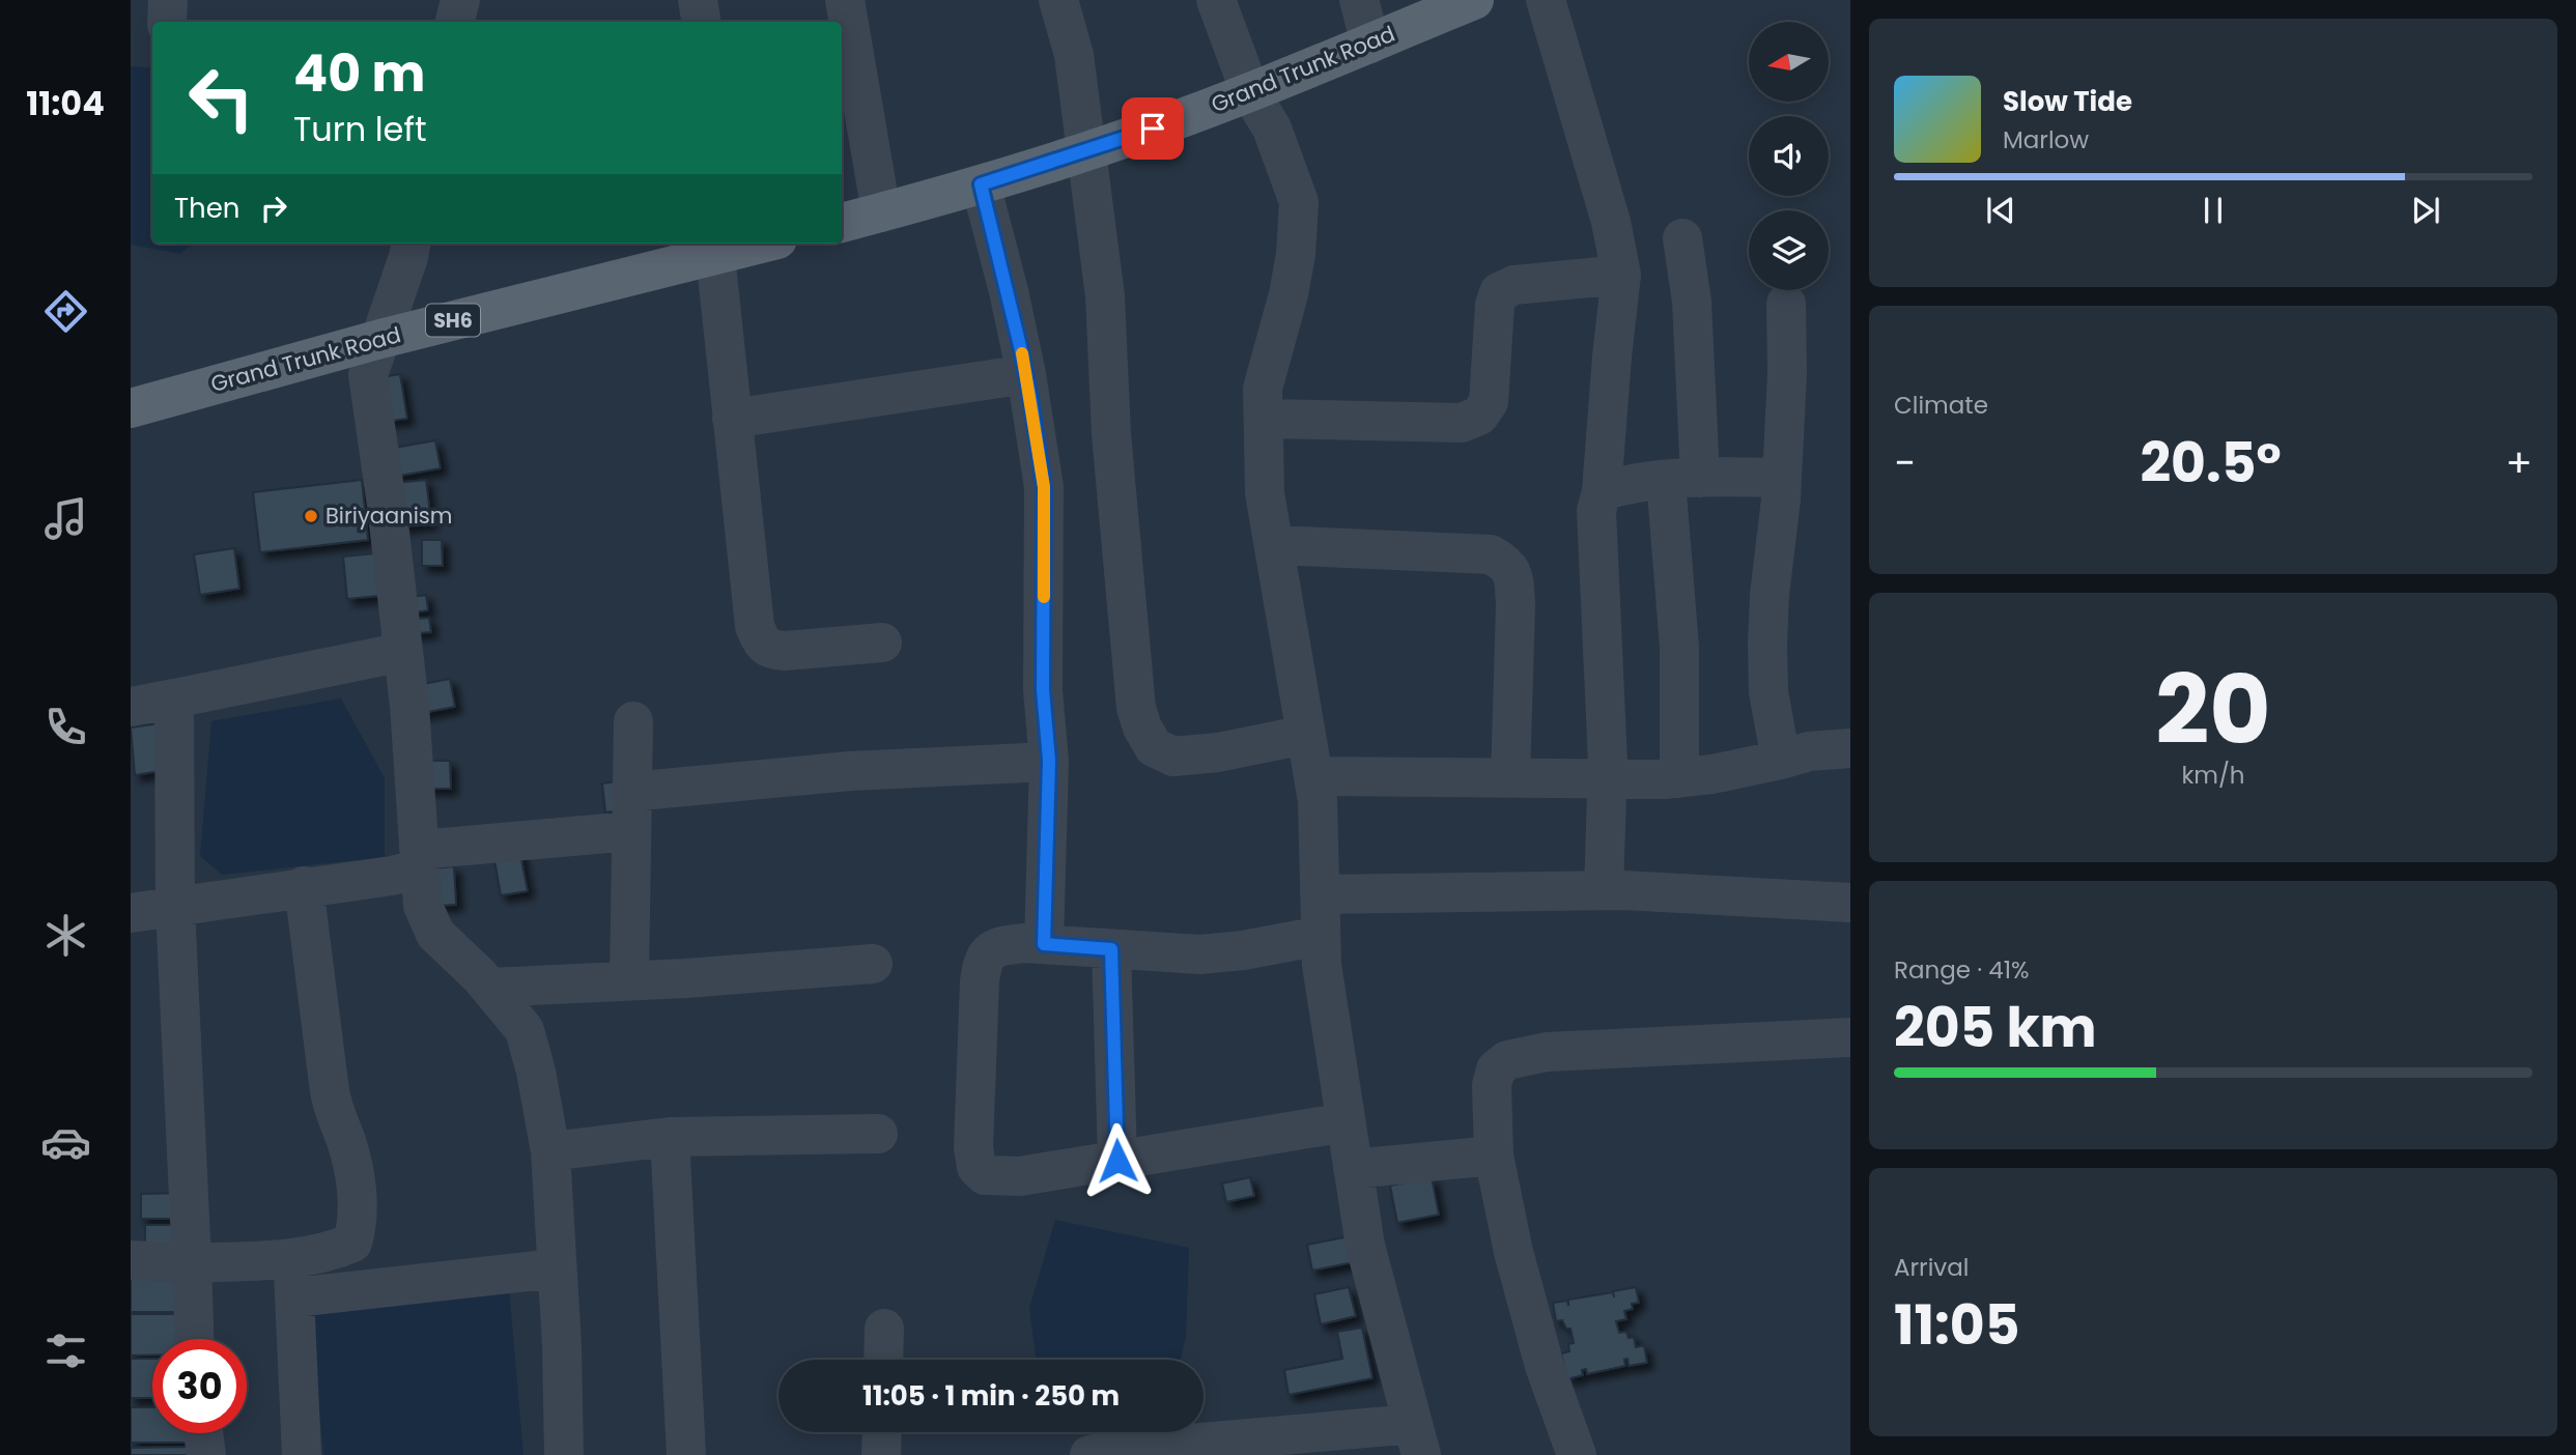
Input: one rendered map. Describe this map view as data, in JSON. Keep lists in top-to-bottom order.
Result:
{
  "streets": {
    "main road": ["Grand Trunk Road", "SH6"]
  },
  "places": ["Biriyaanism"],
  "north": "left",
  "page": {
    "tabs": "11:04",
    "turn": ["40 m", "Turn left"],
    "song": ["Slow Tide", "Marlow"],
    "then": "Then",
    "tile": [
      "Climate",
      ["20", "km/h"],
      ["Range · 41%", "205 km"],
      ["Arrival", "11:05"]
    ],
    "heat": ["−", "20.5°", "+"],
    "limit": "30",
    "trip": "11:05 · 1 min · 250 m"
  }
}
